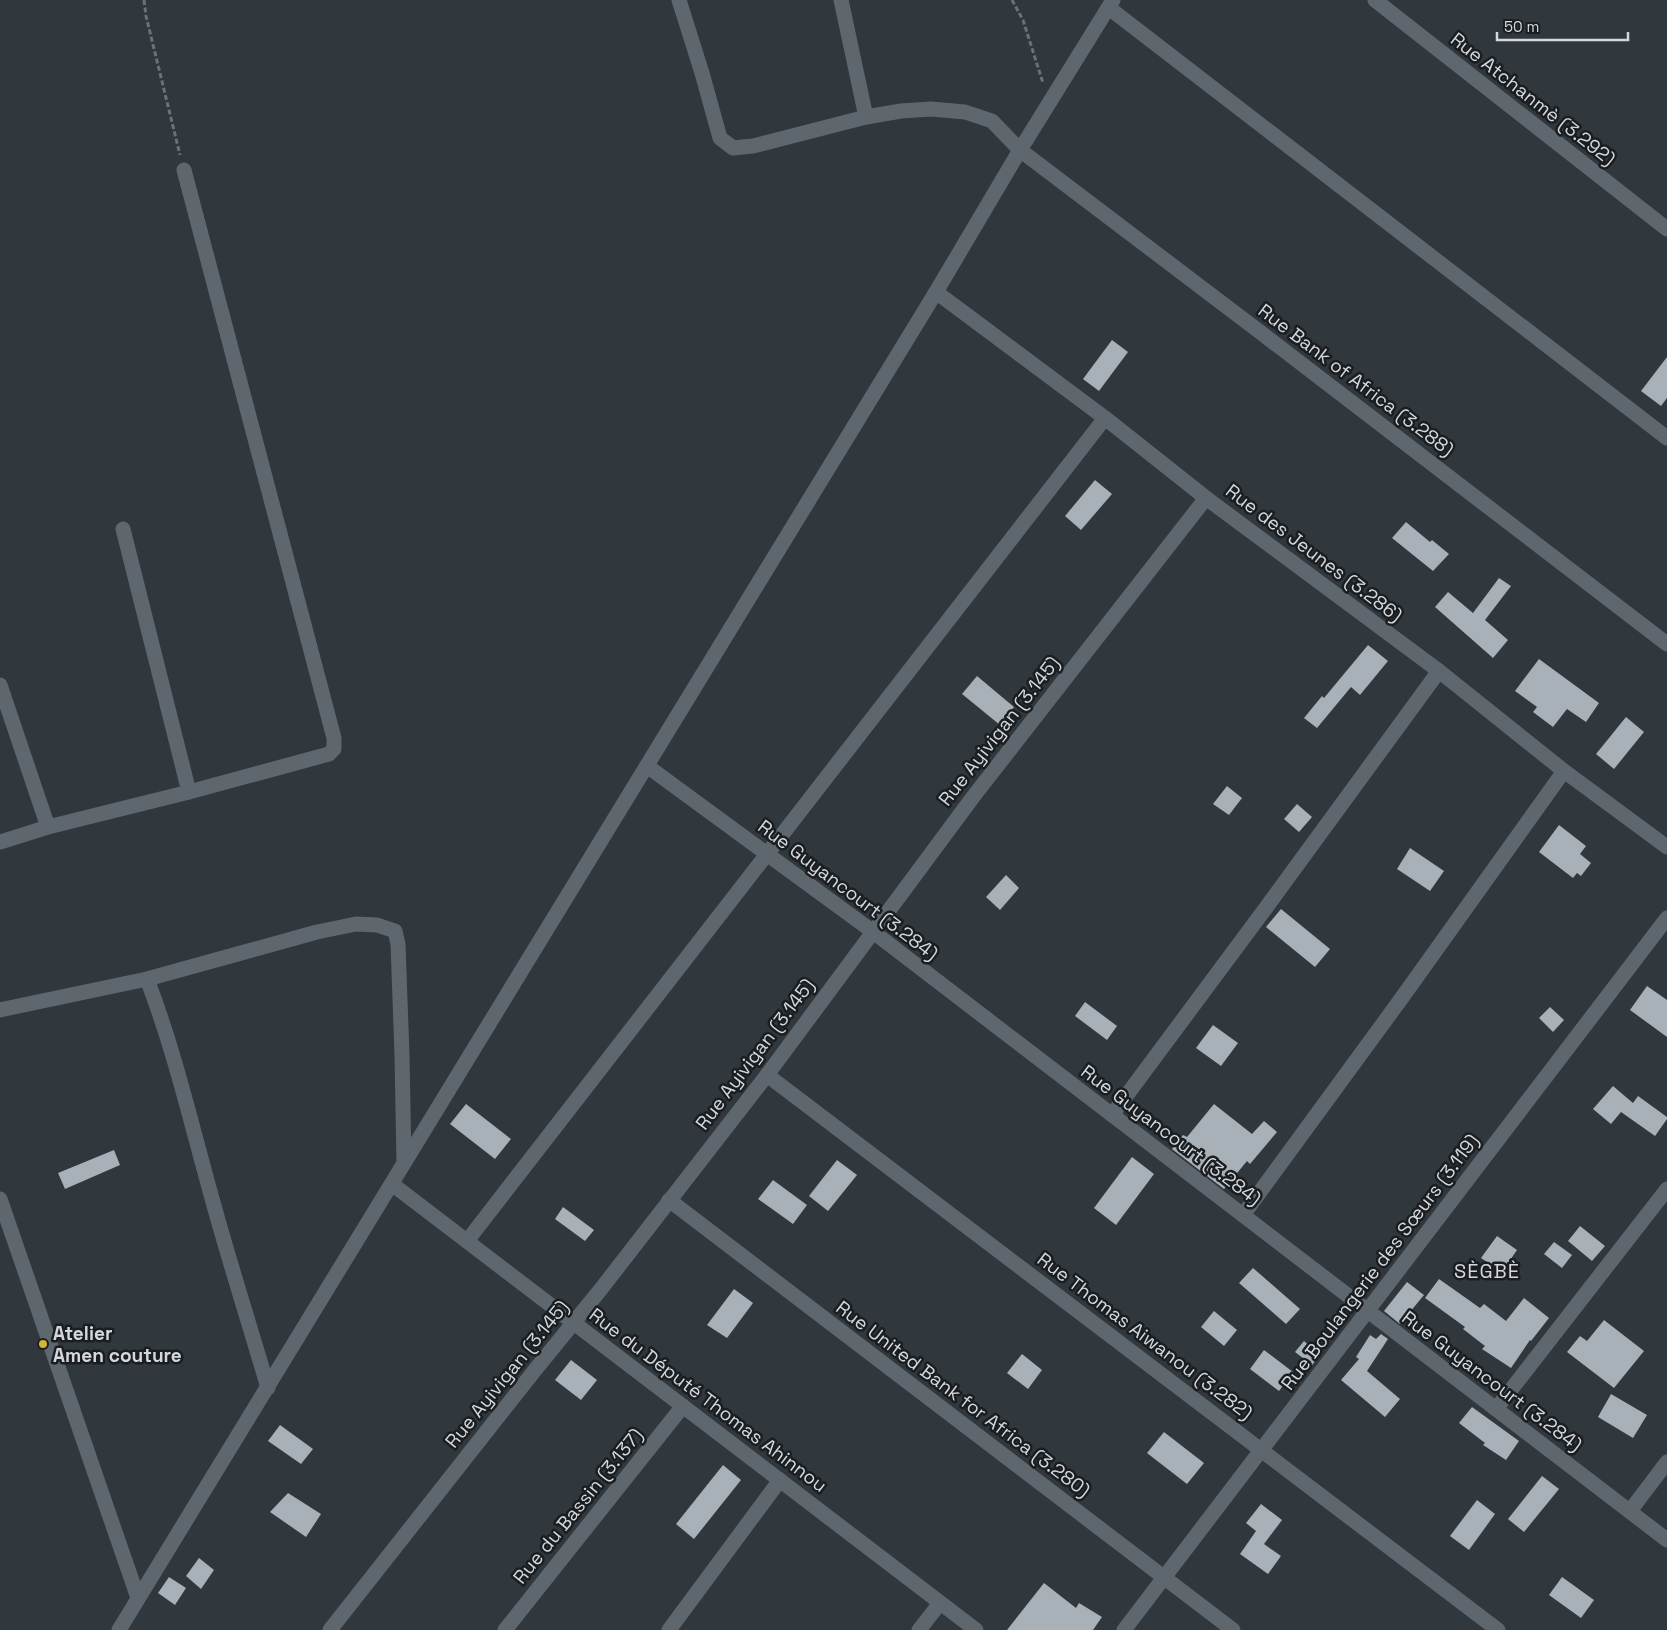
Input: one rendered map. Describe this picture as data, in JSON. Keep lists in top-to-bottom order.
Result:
{
  "streets": {
    "street": [
      "Rue Atchanmè (3.292)",
      "Rue Bank of Africa (3.288)",
      "Rue des Jeunes (3.286)",
      "Rue Ayivigan (3.145)",
      "Rue Guyancourt (3.284)",
      "Rue Boulangerie des Sœurs (3.119)",
      "Rue Thomas Aiwanou (3.282)",
      "Rue United Bank for Africa (3.280)",
      "Rue du Député Thomas Ahinnou",
      "Rue du Bassin (3.137)"
    ]
  },
  "crossings": [
    ["Rue des Jeunes (3.286)", "Rue Ayivigan (3.145)"],
    ["Rue Ayivigan (3.145)", "Rue Guyancourt (3.284)"],
    ["Rue Ayivigan (3.145)", "Rue Thomas Aiwanou (3.282)"],
    ["Rue Ayivigan (3.145)", "Rue United Bank for Africa (3.280)"],
    ["Rue Ayivigan (3.145)", "Rue du Député Thomas Ahinnou"],
    ["Rue Guyancourt (3.284)", "Rue Boulangerie des Sœurs (3.119)"],
    ["Rue Boulangerie des Sœurs (3.119)", "Rue Thomas Aiwanou (3.282)"],
    ["Rue Boulangerie des Sœurs (3.119)", "Rue United Bank for Africa (3.280)"],
    ["Rue du Député Thomas Ahinnou", "Rue du Bassin (3.137)"]
  ],
  "districts": ["SÈGBÈ"],
  "places": ["Atelier Amen couture"],
  "scale_bar": "50 m"
}
